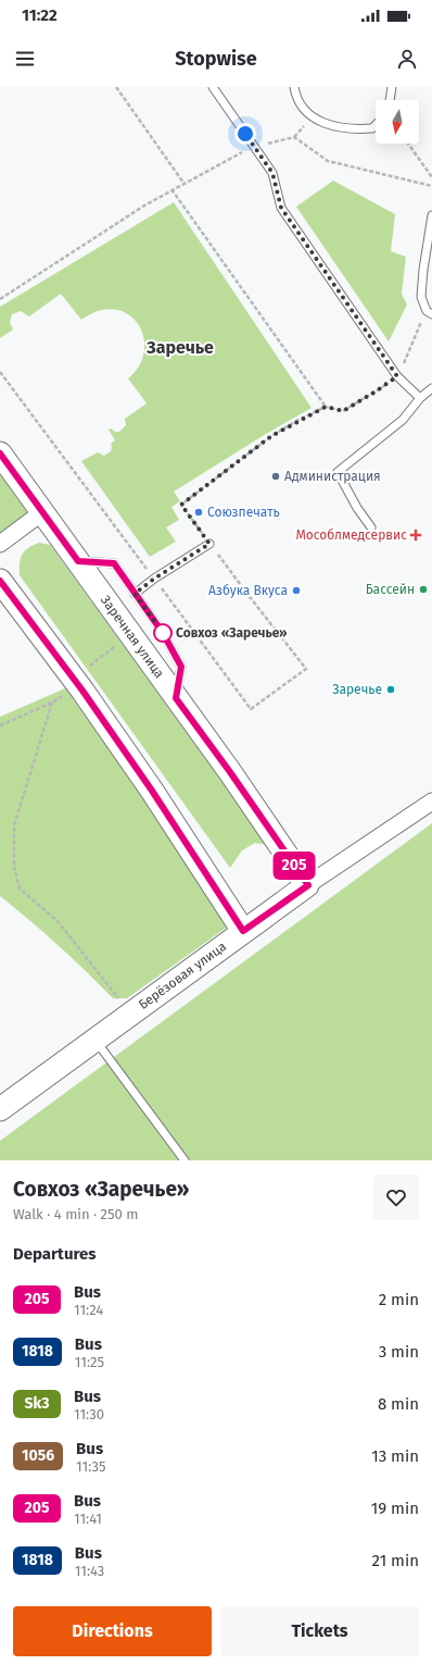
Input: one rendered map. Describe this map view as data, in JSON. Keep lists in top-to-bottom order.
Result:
{
  "streets": {
    "street": ["Заречная улица", "Берёзовая улица"]
  },
  "crossings": [
    ["Заречная улица", "Берёзовая улица"]
  ],
  "districts": ["Заречье"],
  "places": {
    "other": [
      "Администрация",
      "Союзпечать",
      "Бассейн",
      "Азбука Вкуса",
      "Совхоз «Заречье»",
      "Заречье"
    ],
    "health": ["Мособлмедсервис"]
  },
  "lines": ["bus line 205"],
  "north": "bottom",
  "page": {
    "status": "11:22",
    "header": "Stopwise",
    "on_map": "205",
    "heading": [
      ["Совхоз «Заречье»", "Walk · 4 min · 250 m"],
      "Departures"
    ],
    "list": [
      {
        "mark": "205",
        "name": "Bus",
        "note": "11:24",
        "value": "2 min"
      },
      {
        "mark": "1818",
        "name": "Bus",
        "note": "11:25",
        "value": "3 min"
      },
      {
        "mark": "Sk3",
        "name": "Bus",
        "note": "11:30",
        "value": "8 min"
      },
      {
        "mark": "1056",
        "name": "Bus",
        "note": "11:35",
        "value": "13 min"
      },
      {
        "mark": "205",
        "name": "Bus",
        "note": "11:41",
        "value": "19 min"
      },
      {
        "mark": "1818",
        "name": "Bus",
        "note": "11:43",
        "value": "21 min"
      }
    ],
    "buttons": ["Directions", "Tickets"]
  }
}
